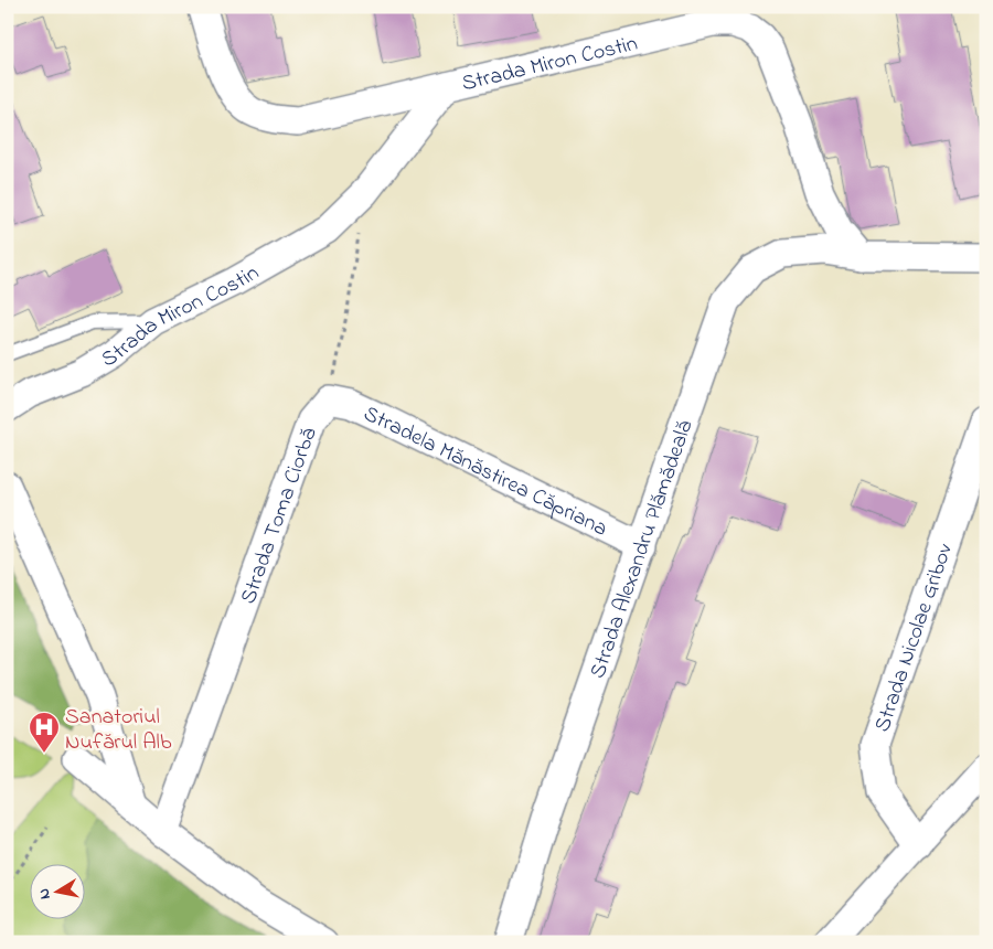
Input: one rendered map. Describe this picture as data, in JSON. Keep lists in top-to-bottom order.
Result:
{
  "streets": {
    "street": [
      "Strada Miron Costin",
      "Stradela Mănăstirea Căpriana",
      "Strada Toma Ciorbă",
      "Strada Alexandru Plămădeală",
      "Strada Nicolae Gribov"
    ]
  },
  "crossings": [
    ["Strada Miron Costin", "Strada Alexandru Plămădeală"],
    ["Stradela Mănăstirea Căpriana", "Strada Toma Ciorbă"],
    ["Stradela Mănăstirea Căpriana", "Strada Alexandru Plămădeală"]
  ],
  "places": {
    "hospital": ["Sanatoriul Nufărul Alb"]
  },
  "north": "left"
}
